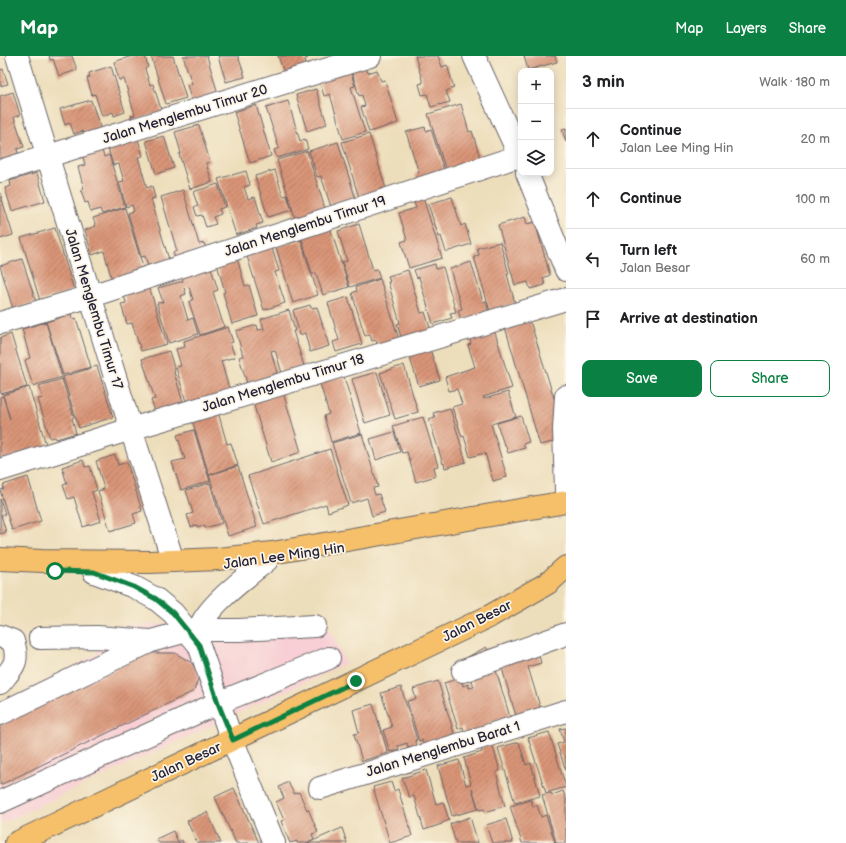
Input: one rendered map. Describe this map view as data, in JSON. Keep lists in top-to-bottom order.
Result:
{
  "streets": {
    "main road": ["Jalan Lee Ming Hin", "Jalan Besar"],
    "street": [
      "Jalan Menglembu Timur 20",
      "Jalan Menglembu Timur 19",
      "Jalan Menglembu Timur 17",
      "Jalan Menglembu Timur 18",
      "Jalan Menglembu Barat 1"
    ]
  },
  "crossings": [
    ["Jalan Menglembu Timur 20", "Jalan Menglembu Timur 17"],
    ["Jalan Menglembu Timur 19", "Jalan Menglembu Timur 17"],
    ["Jalan Menglembu Timur 17", "Jalan Menglembu Timur 18"],
    ["Jalan Menglembu Timur 17", "Jalan Lee Ming Hin"]
  ],
  "page": {
    "header": "Map",
    "nav": ["Map", "Layers", "Share"],
    "heading": ["3 min", "Walk · 180 m"],
    "map_buttons": ["+", "−"],
    "list": [
      ["Continue", "Jalan Lee Ming Hin", "20 m"],
      ["Continue", "100 m"],
      ["Turn left", "Jalan Besar", "60 m"],
      "Arrive at destination"
    ],
    "buttons": ["Save", "Share"]
  }
}
